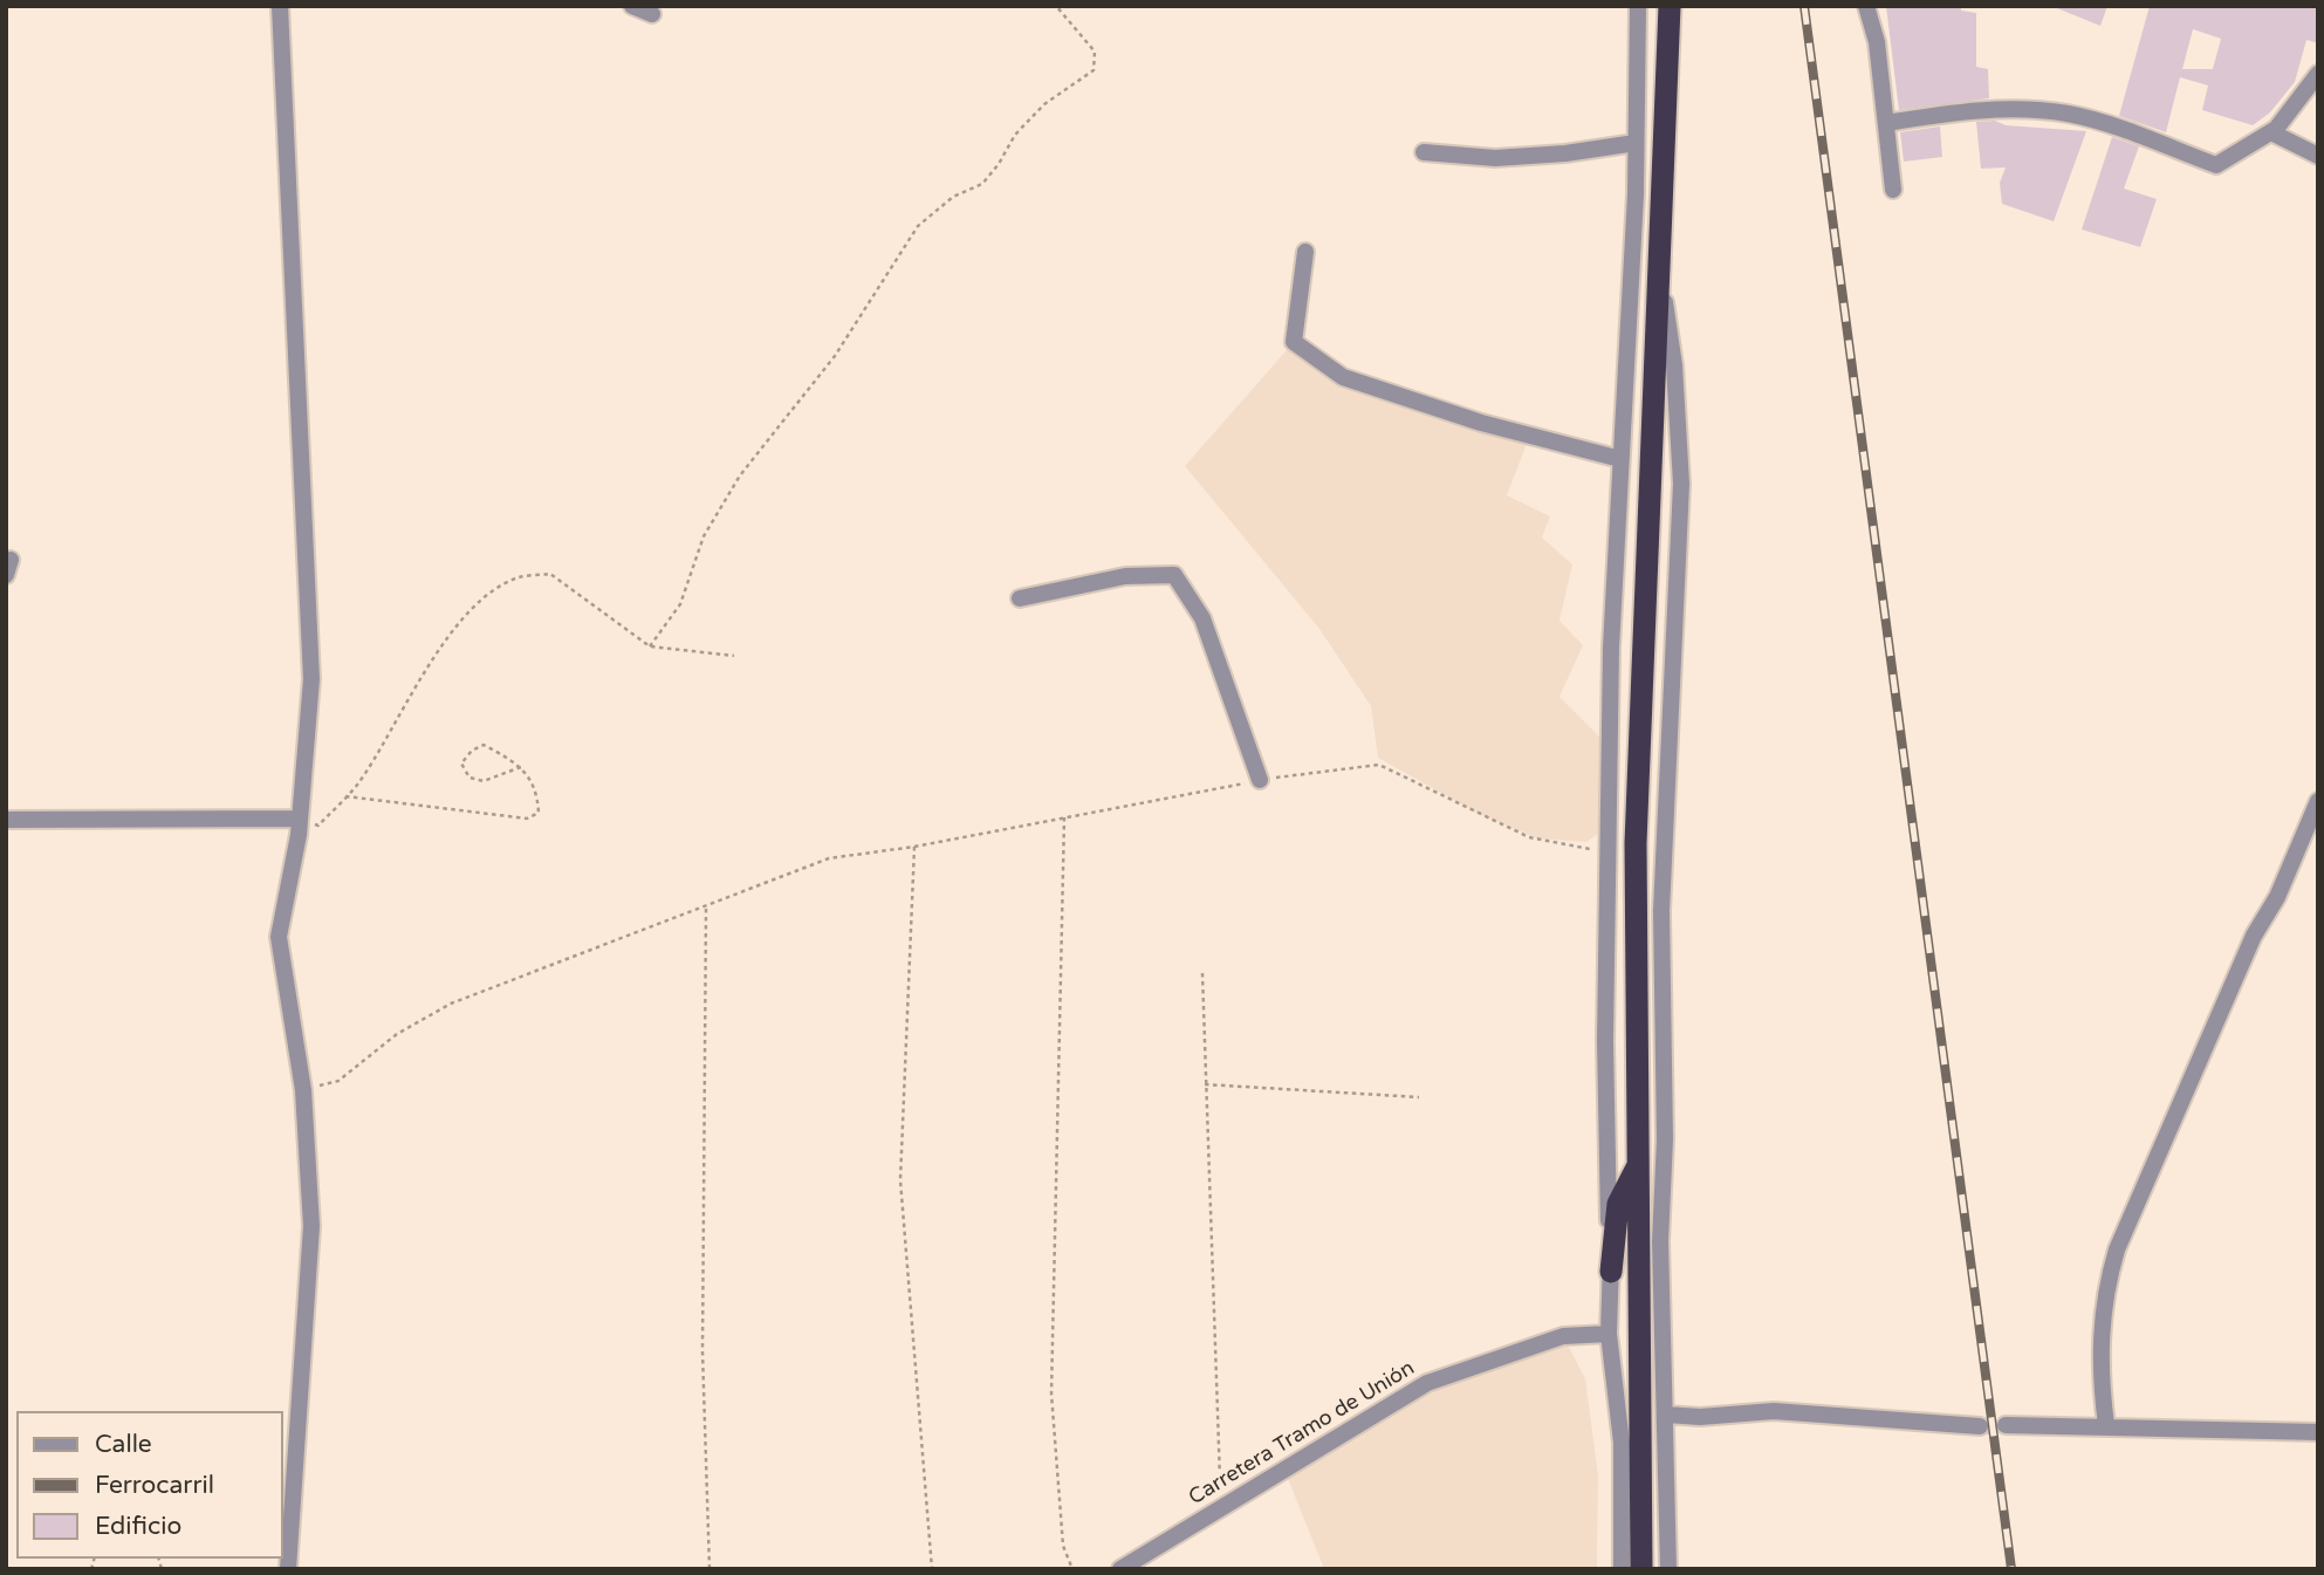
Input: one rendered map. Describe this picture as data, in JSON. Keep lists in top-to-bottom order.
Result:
{
  "streets": {
    "street": ["Carretera Tramo de Unión"]
  },
  "legend": ["Calle", "Ferrocarril", "Edificio"]
}
